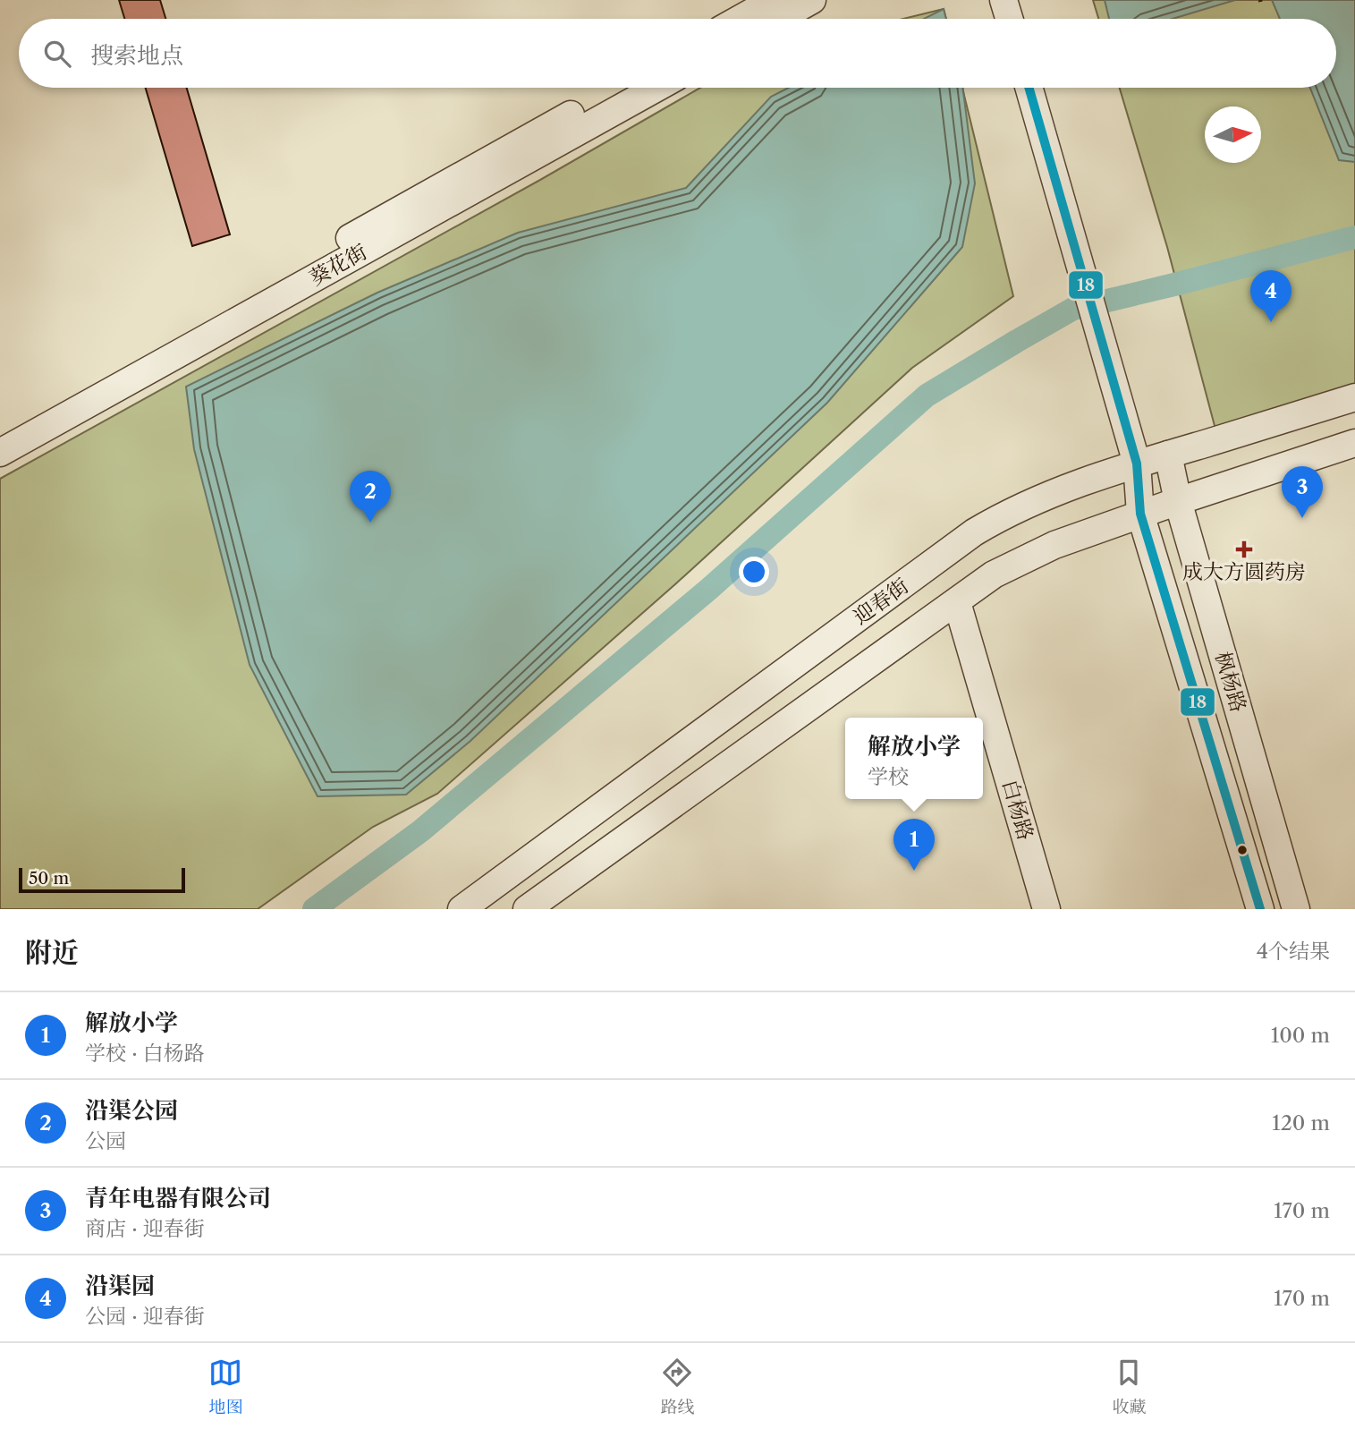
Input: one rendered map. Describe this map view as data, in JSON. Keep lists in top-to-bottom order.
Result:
{
  "streets": {
    "street": [
      "葵花街",
      "迎春街",
      "枫杨路",
      "白杨路"
    ]
  },
  "crossings": [
    ["迎春街", "枫杨路"]
  ],
  "places": {
    "health": ["成大方圆药房"]
  },
  "lines": ["transit line 18"],
  "scale_bar": "50 m",
  "north": "right",
  "page": {
    "search": "搜索地点",
    "pins": [
      "4",
      "3",
      "2",
      "1"
    ],
    "popup": ["解放小学", "学校"],
    "scale": "50 m",
    "heading": ["附近", "4个结果"],
    "list": [
      {
        "mark": "1",
        "name": "解放小学",
        "note": "学校 · 白杨路",
        "value": "100 m"
      },
      {
        "mark": "2",
        "name": "沿渠公园",
        "note": "公园",
        "value": "120 m"
      },
      {
        "mark": "3",
        "name": "青年电器有限公司",
        "note": "商店 · 迎春街",
        "value": "170 m"
      },
      {
        "mark": "4",
        "name": "沿渠园",
        "note": "公园 · 迎春街",
        "value": "170 m"
      }
    ],
    "nav": ["地图", "路线", "收藏"]
  }
}
